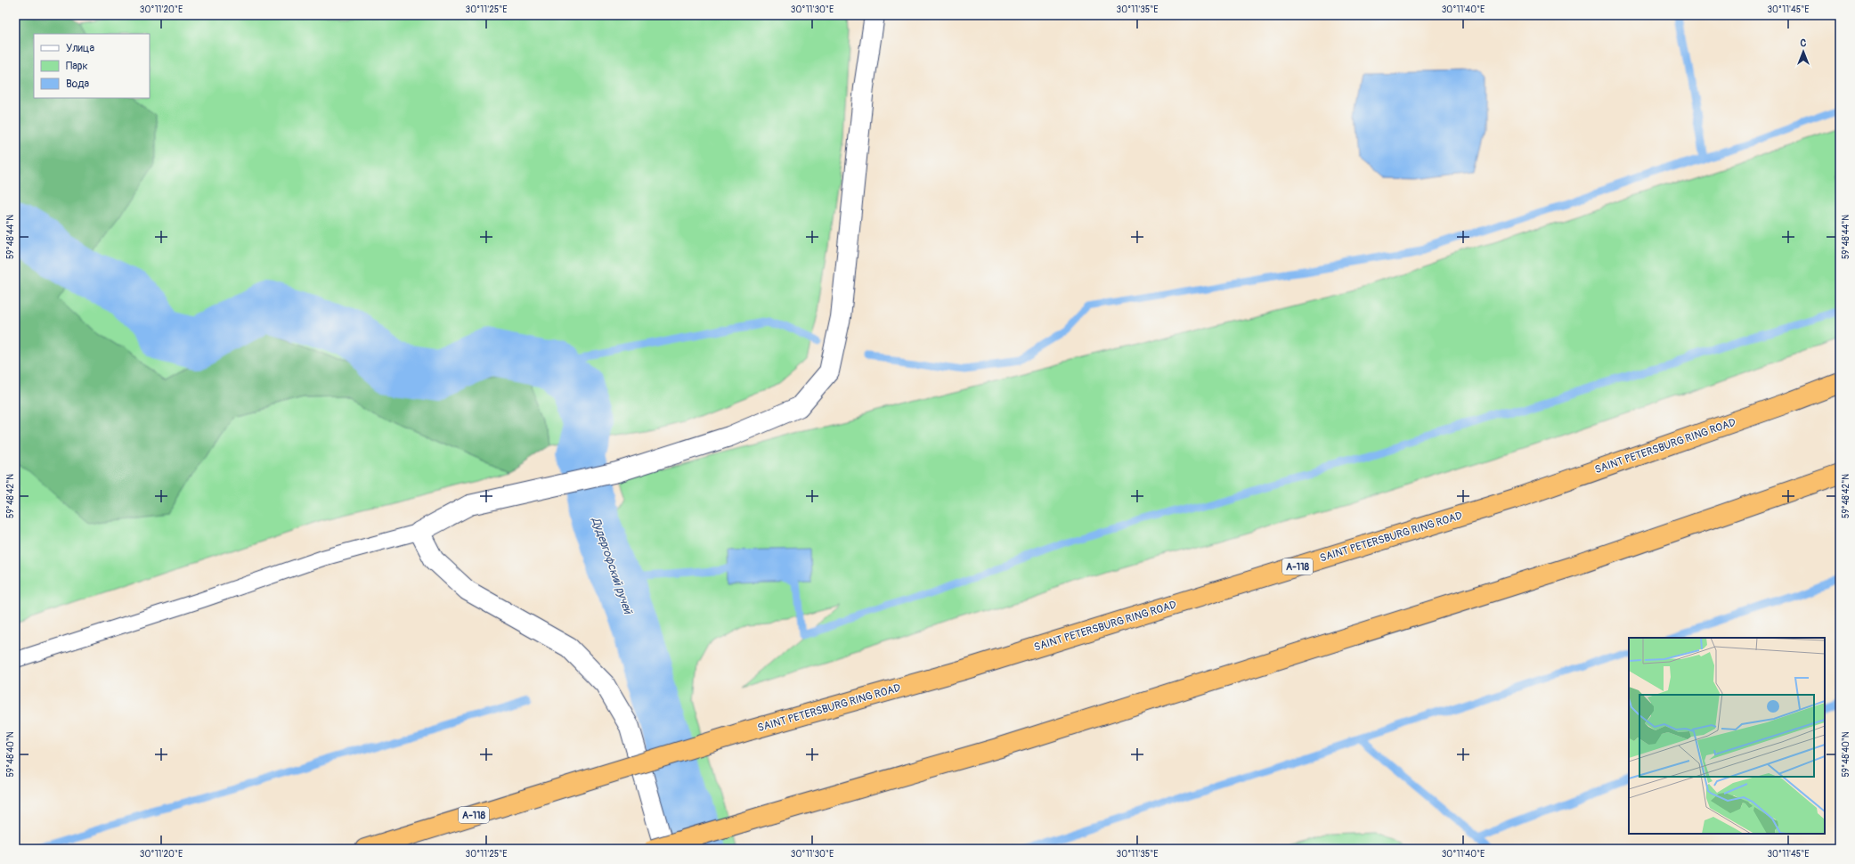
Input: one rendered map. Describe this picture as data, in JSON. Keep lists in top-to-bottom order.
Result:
{
  "streets": {
    "highway": ["SAINT PETERSBURG RING ROAD", "А-118"]
  },
  "water": ["Дудергофский ручей"],
  "legend": ["Улица", "Парк", "Вода"],
  "north": "top",
  "coordinates": [
    "30°11'20\"E",
    "30°11'25\"E",
    "30°11'30\"E",
    "30°11'35\"E",
    "30°11'40\"E",
    "30°11'45\"E",
    "59°48'44\"N",
    "59°48'42\"N",
    "59°48'40\"N"
  ]
}
